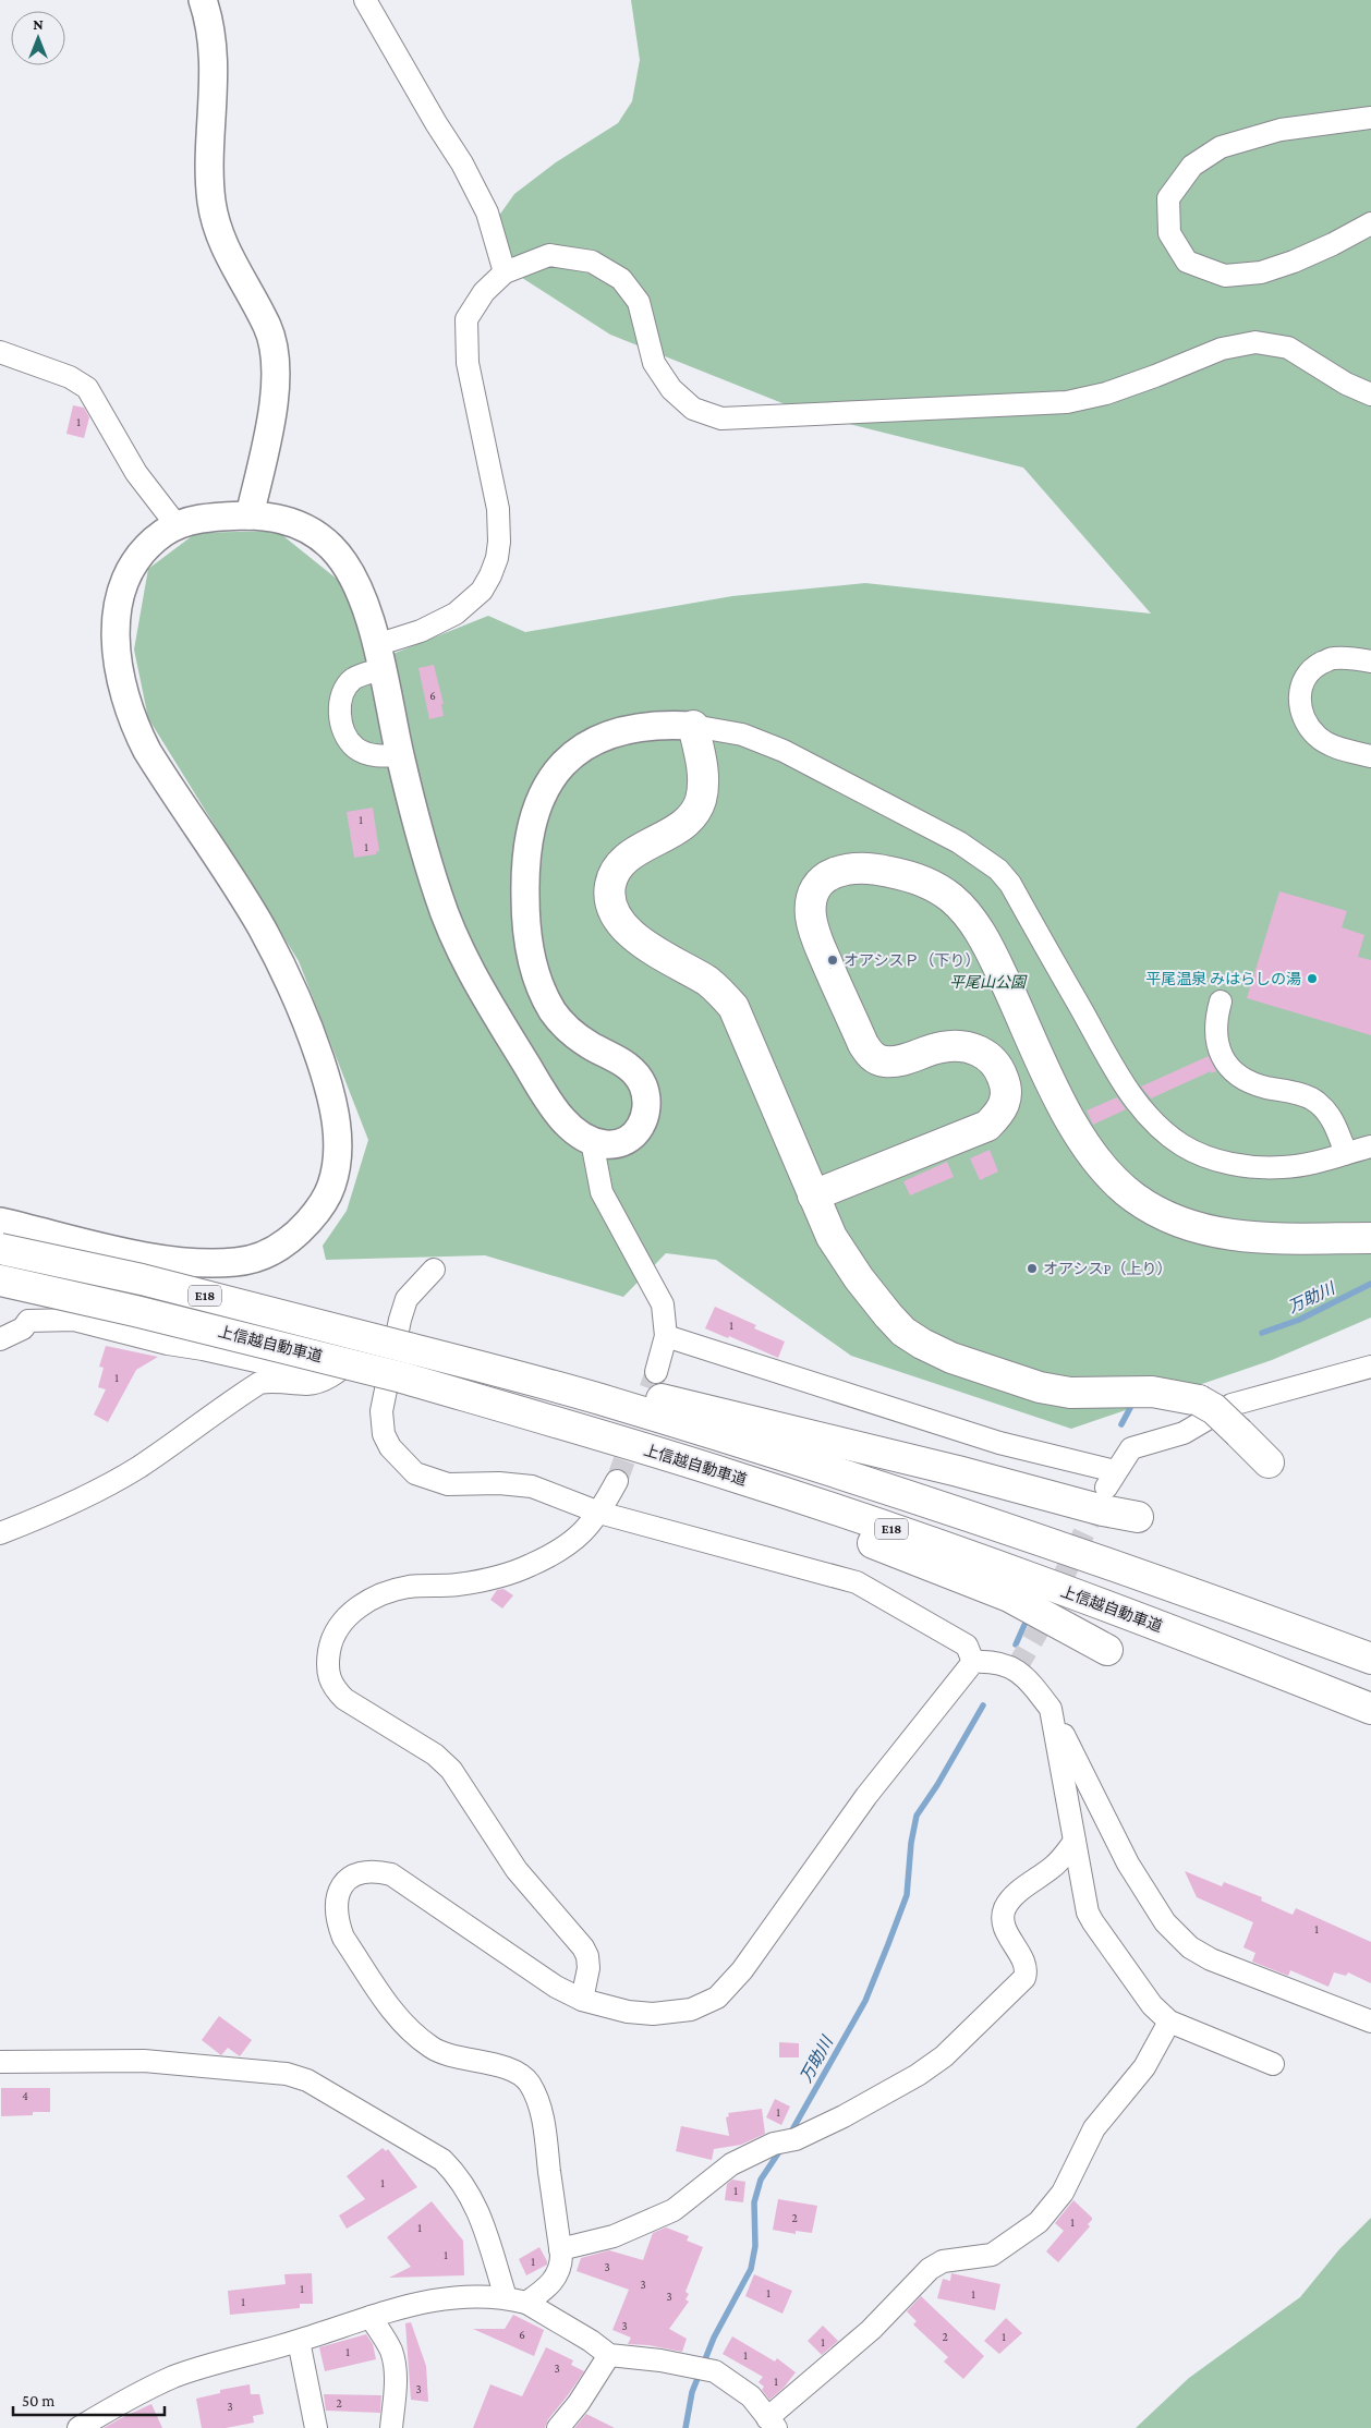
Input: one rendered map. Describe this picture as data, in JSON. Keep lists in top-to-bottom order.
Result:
{
  "streets": {
    "highway": ["E18", "上信越自動車道"]
  },
  "water": ["万助川"],
  "parks": ["平尾山公園"],
  "places": ["オアシスＰ（下り）", "平尾温泉 みはらしの湯", "オアシスP（上り）"],
  "house_numbers": [
    "1",
    "6",
    "1",
    "1",
    "1",
    "1",
    "1",
    "4",
    "1",
    "1",
    "1",
    "2",
    "1",
    "1",
    "1",
    "1",
    "3",
    "3",
    "1",
    "1",
    "1",
    "3",
    "1",
    "3",
    "6",
    "2",
    "1",
    "1",
    "1",
    "1",
    "3",
    "1",
    "3",
    "2",
    "3"
  ],
  "scale_bar": "50 m",
  "north": "top"
}
